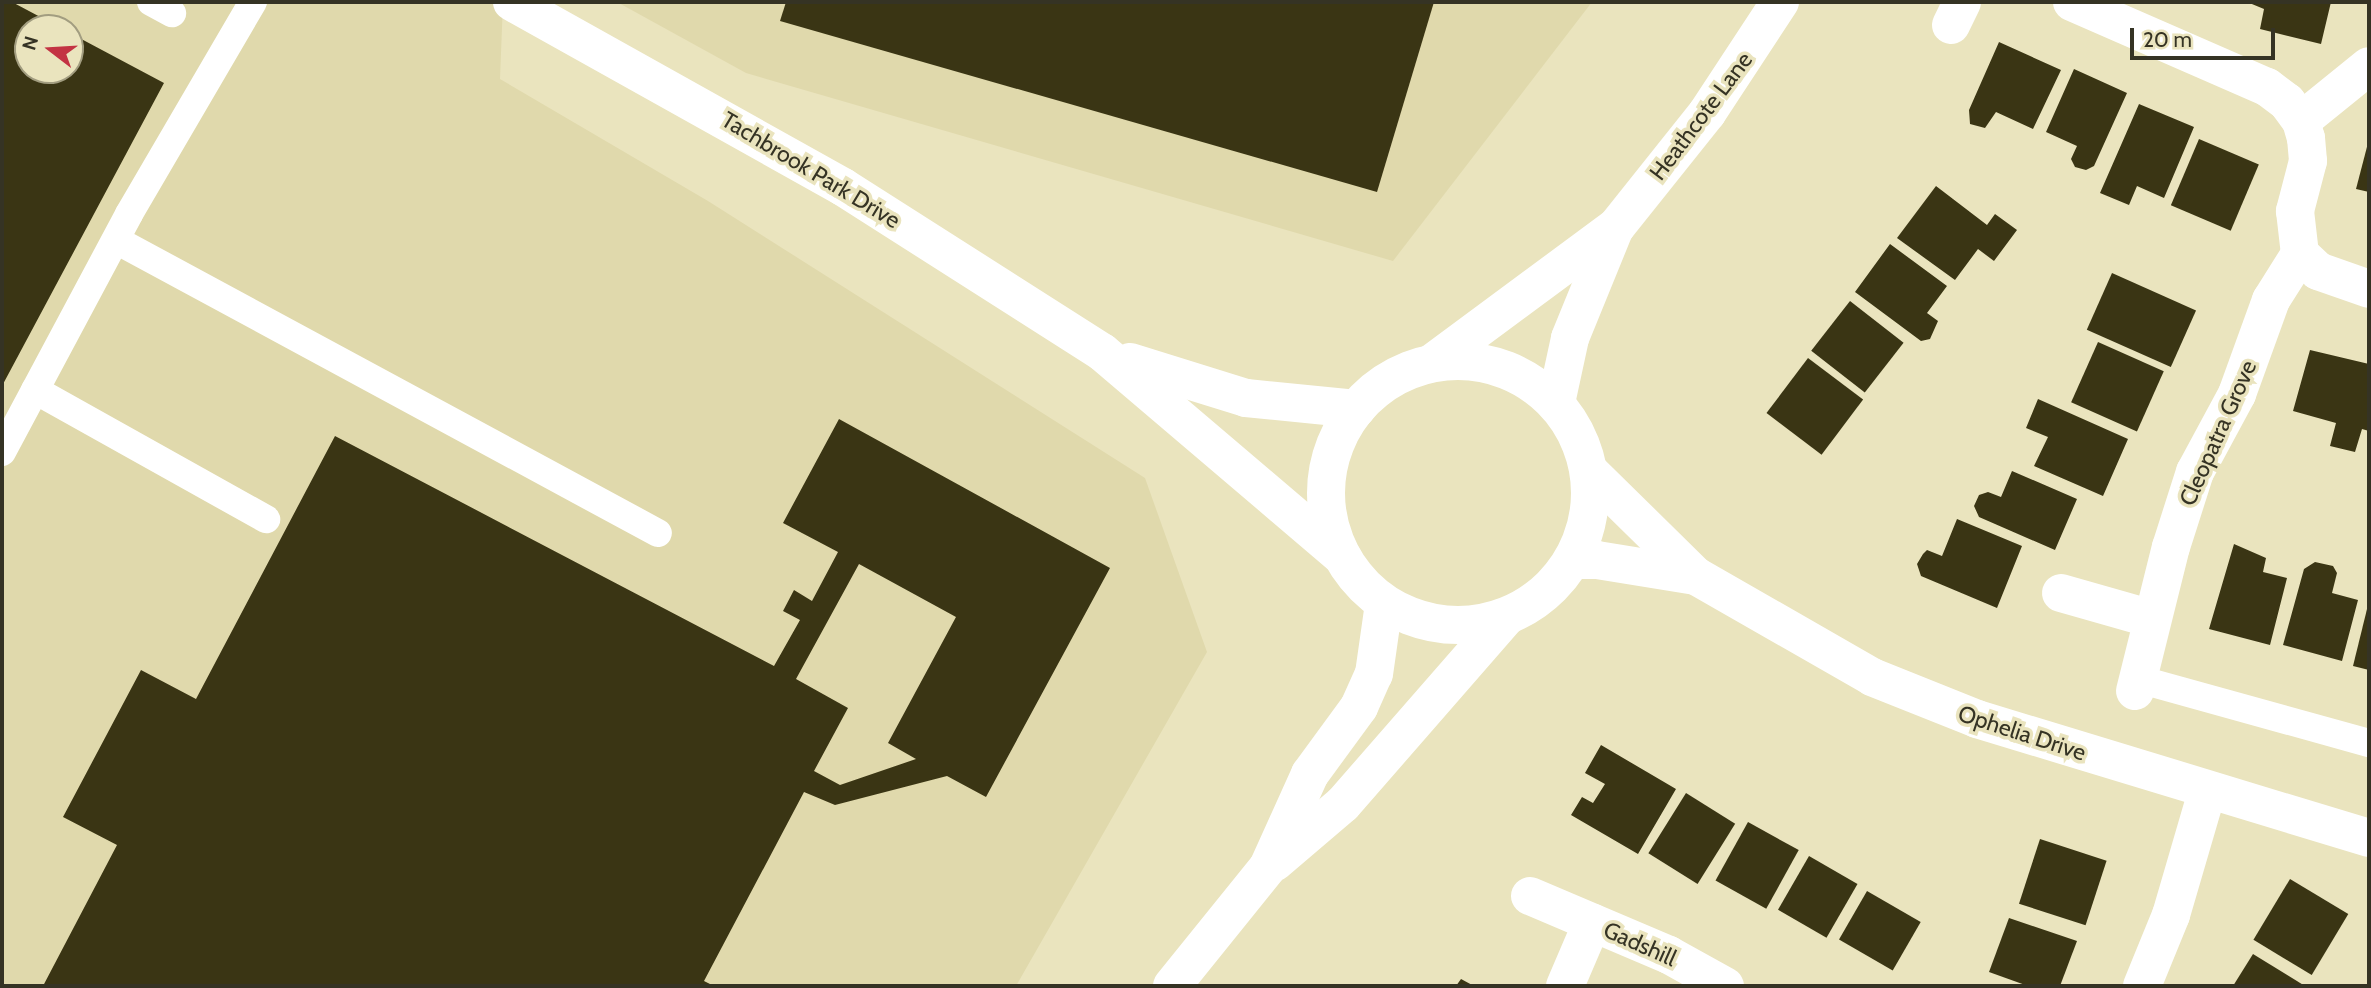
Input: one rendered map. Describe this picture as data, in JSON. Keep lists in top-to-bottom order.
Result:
{
  "streets": {
    "street": [
      "Heathcote Lane",
      "Tachbrook Park Drive",
      "Cleopatra Grove",
      "Ophelia Drive",
      "Gadshill"
    ]
  },
  "scale_bar": "20 m",
  "north": "left"
}
